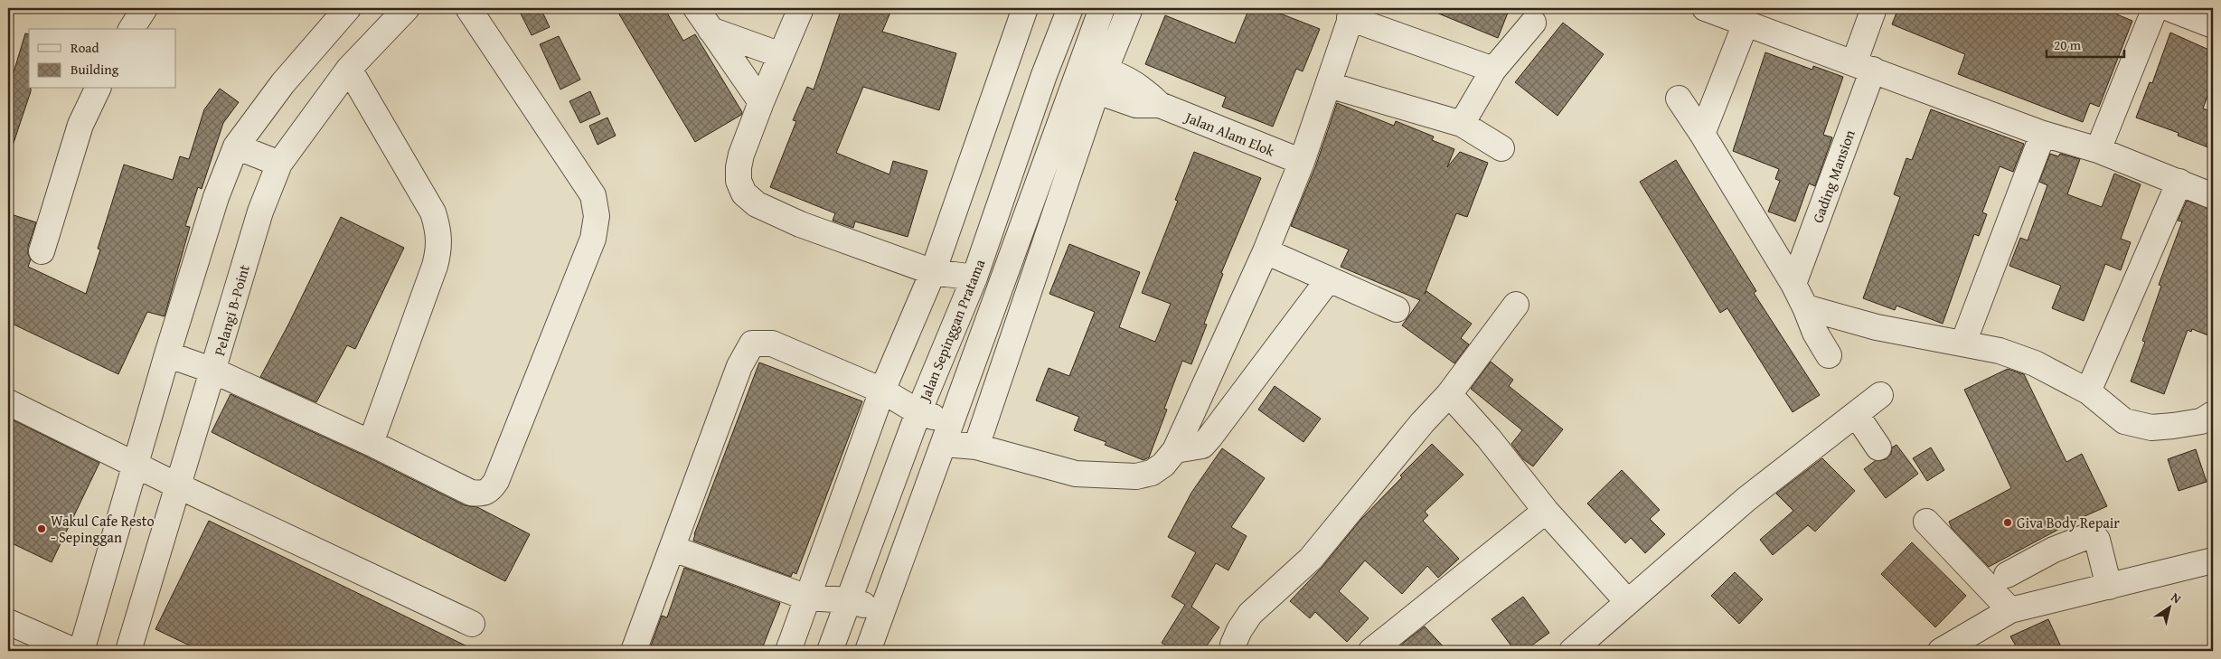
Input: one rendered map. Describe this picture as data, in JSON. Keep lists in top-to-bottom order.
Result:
{
  "streets": {
    "street": [
      "Jalan Alam Elok",
      "Gading Mansion",
      "Pelangi B-Point",
      "Jalan Sepinggan Pratama"
    ]
  },
  "places": ["Giva Body Repair", "Wakul Cafe Resto - Sepinggan"],
  "legend": ["Road", "Building"],
  "scale_bar": "20 m",
  "north": "top right"
}
